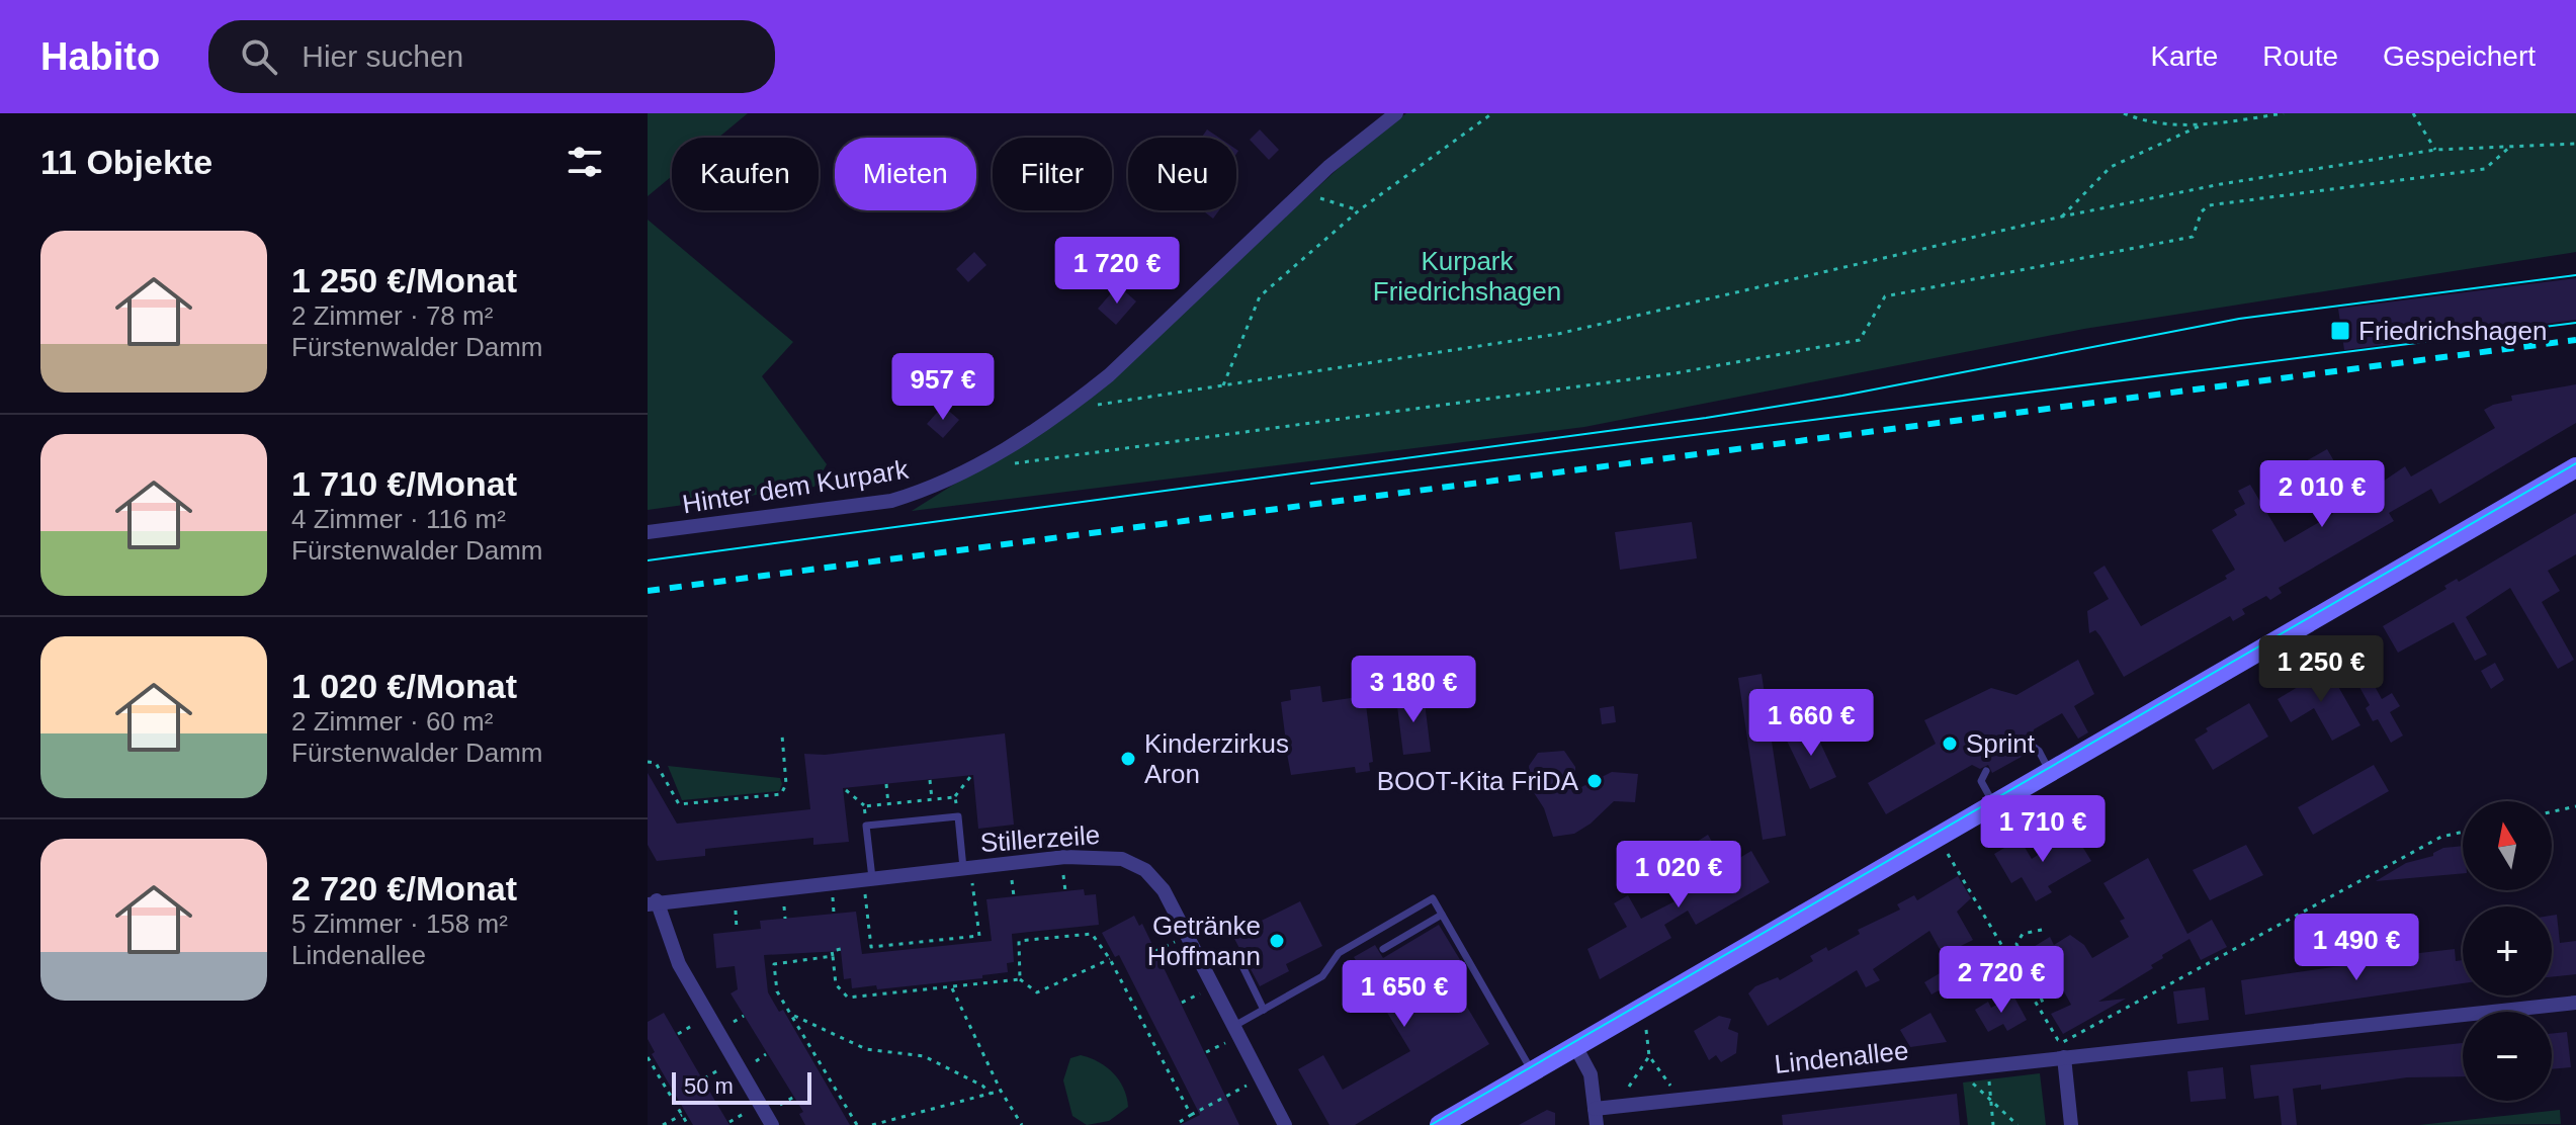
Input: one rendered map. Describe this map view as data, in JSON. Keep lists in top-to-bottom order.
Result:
{
  "streets": {
    "street": ["Hinter dem Kurpark", "Stillerzeile", "Lindenallee"]
  },
  "parks": ["Kurpark Friedrichshagen"],
  "places": {
    "transit": ["Friedrichshagen"],
    "other": [
      "Sprint",
      "Kinderzirkus Aron",
      "BOOT-Kita FriDA",
      "Getränke Hoffmann"
    ]
  },
  "scale_bar": "50 m",
  "north": "top",
  "page": {
    "header": "Habito",
    "search": "Hier suchen",
    "nav": ["Karte", "Route", "Gespeichert"],
    "heading": "11 Objekte",
    "chip": [
      "Kaufen",
      "Mieten",
      "Filter",
      "Neu"
    ],
    "list": [
      {
        "name": "1 250 €/Monat",
        "note": "2 Zimmer · 78 m² · Fürstenwalder Damm"
      },
      {
        "name": "1 710 €/Monat",
        "note": "4 Zimmer · 116 m² · Fürstenwalder Damm"
      },
      {
        "name": "1 020 €/Monat",
        "note": "2 Zimmer · 60 m² · Fürstenwalder Damm"
      },
      {
        "name": "2 720 €/Monat",
        "note": "5 Zimmer · 158 m² · Lindenallee"
      }
    ],
    "price": [
      "1 720 €",
      "957 €",
      "2 010 €",
      "1 250 €",
      "3 180 €",
      "1 660 €",
      "1 710 €",
      "1 020 €",
      "1 490 €",
      "2 720 €",
      "1 650 €"
    ],
    "map_buttons": ["+", "−"],
    "scale": "50 m"
  }
}
